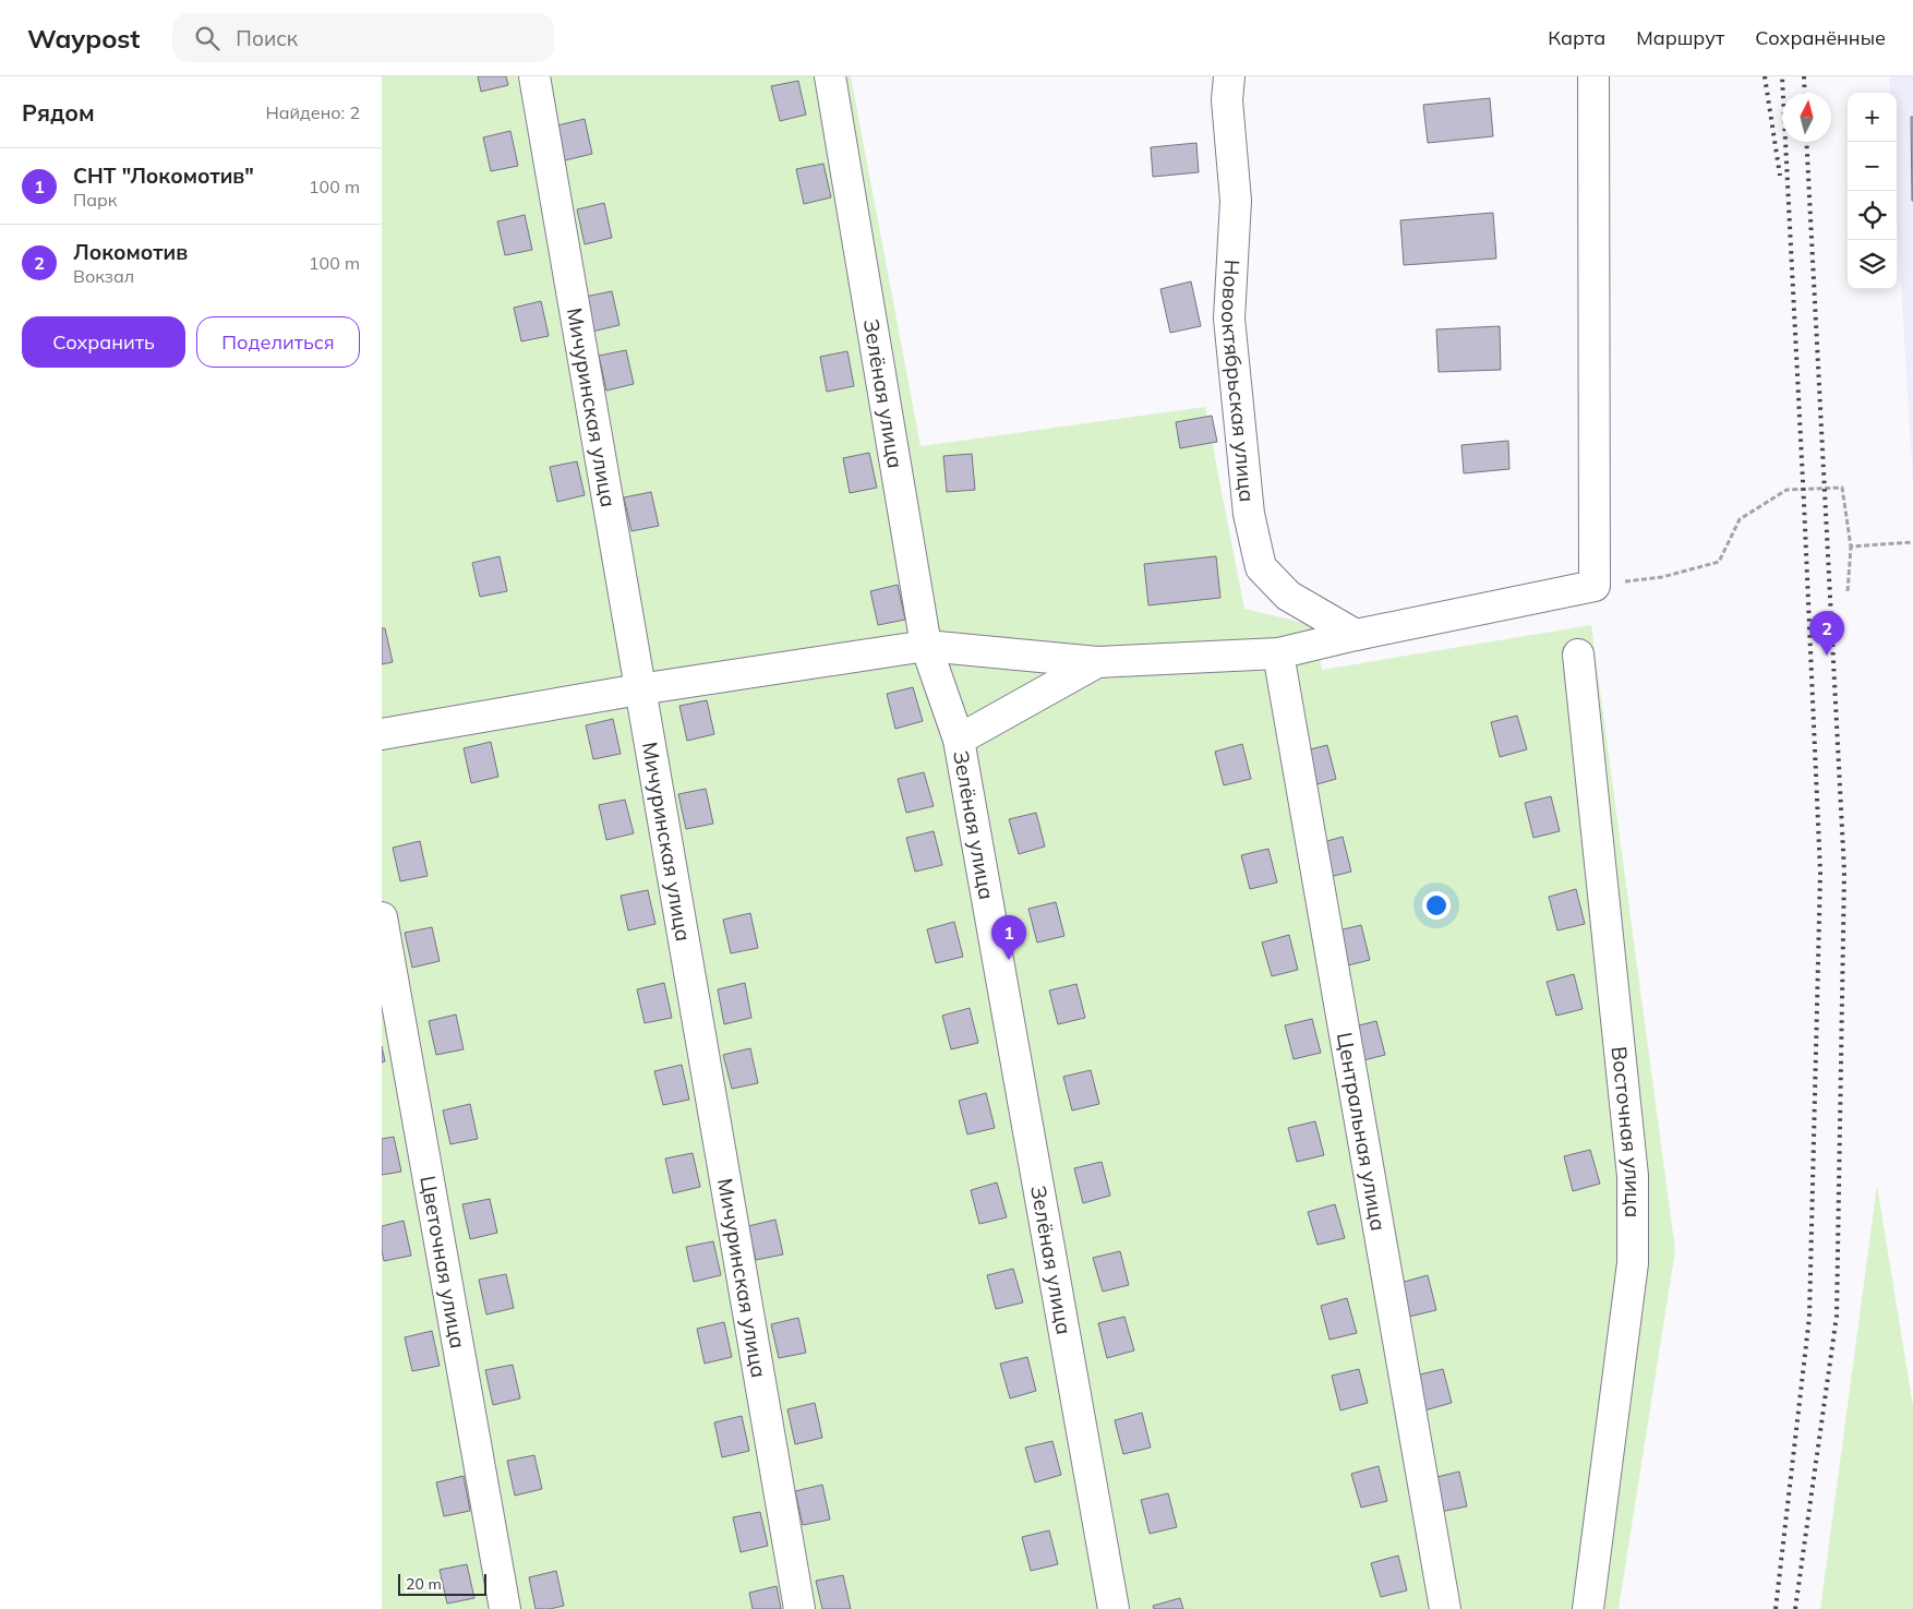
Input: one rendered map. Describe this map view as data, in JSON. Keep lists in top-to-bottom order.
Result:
{
  "streets": {
    "street": [
      "Новооктябрьская улица",
      "Зелёная улица",
      "Мичуринская улица",
      "Центральная улица",
      "Восточная улица",
      "Цветочная улица"
    ]
  },
  "scale_bar": "20 m",
  "north": "top",
  "page": {
    "header": "Waypost",
    "search": "Поиск",
    "nav": ["Карта", "Маршрут", "Сохранённые"],
    "heading": ["Рядом", "Найдено: 2"],
    "map_buttons": ["+", "−"],
    "list": [
      {
        "mark": "1",
        "name": "СНТ \"Локомотив\"",
        "note": "Парк",
        "value": "100 m"
      },
      {
        "mark": "2",
        "name": "Локомотив",
        "note": "Вокзал",
        "value": "100 m"
      }
    ],
    "buttons": ["Сохранить", "Поделиться"],
    "pins": ["2", "1"],
    "scale": "20 m"
  }
}
